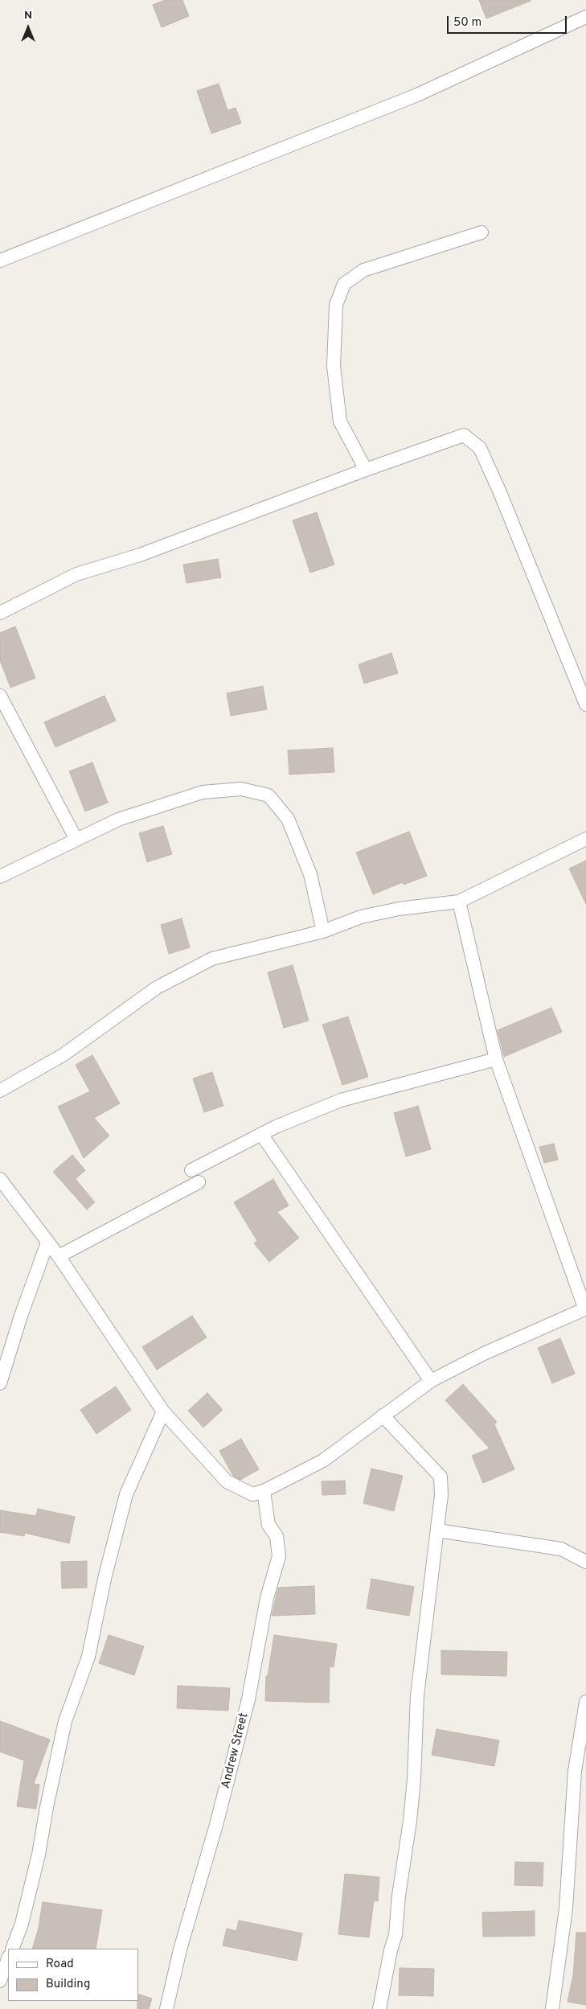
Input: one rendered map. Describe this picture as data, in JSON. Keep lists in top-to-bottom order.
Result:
{
  "streets": {
    "street": ["Andrew Street"]
  },
  "legend": ["Road", "Building"],
  "scale_bar": "50 m",
  "north": "top"
}
